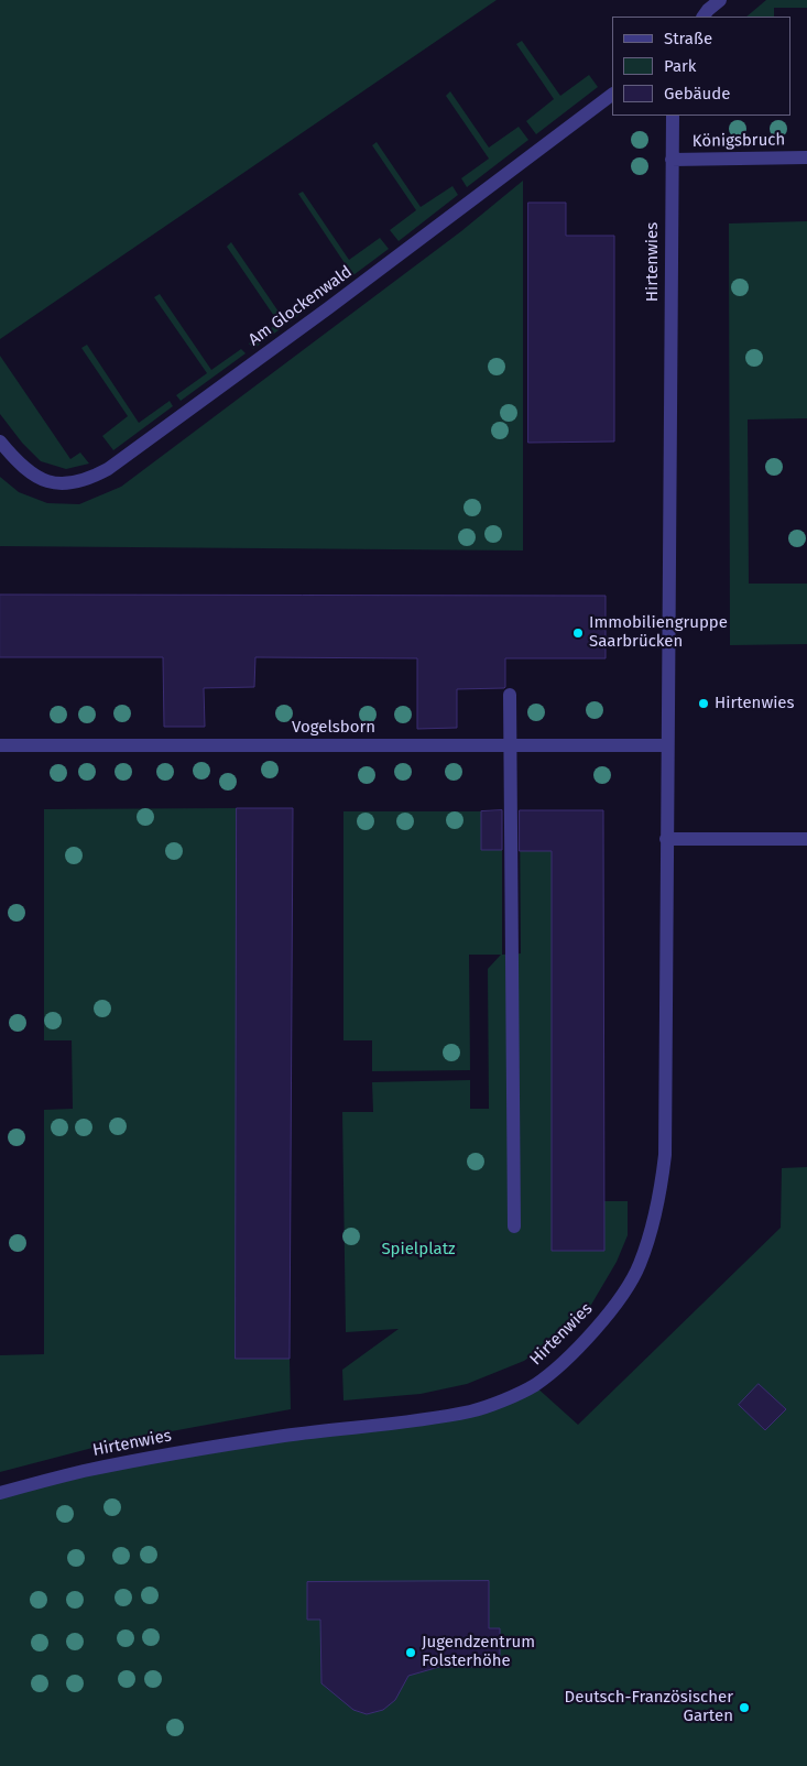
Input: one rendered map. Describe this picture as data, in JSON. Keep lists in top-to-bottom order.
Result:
{
  "streets": {
    "street": [
      "Königsbruch",
      "Hirtenwies",
      "Am Glockenwald",
      "Vogelsborn"
    ]
  },
  "crossings": [
    ["Königsbruch", "Hirtenwies"],
    ["Hirtenwies", "Vogelsborn"]
  ],
  "parks": ["Spielplatz"],
  "places": [
    "Immobiliengruppe Saarbrücken",
    "Hirtenwies",
    "Jugendzentrum Folsterhöhe",
    "Deutsch-Französischer Garten"
  ],
  "legend": ["Straße", "Park", "Gebäude"]
}
